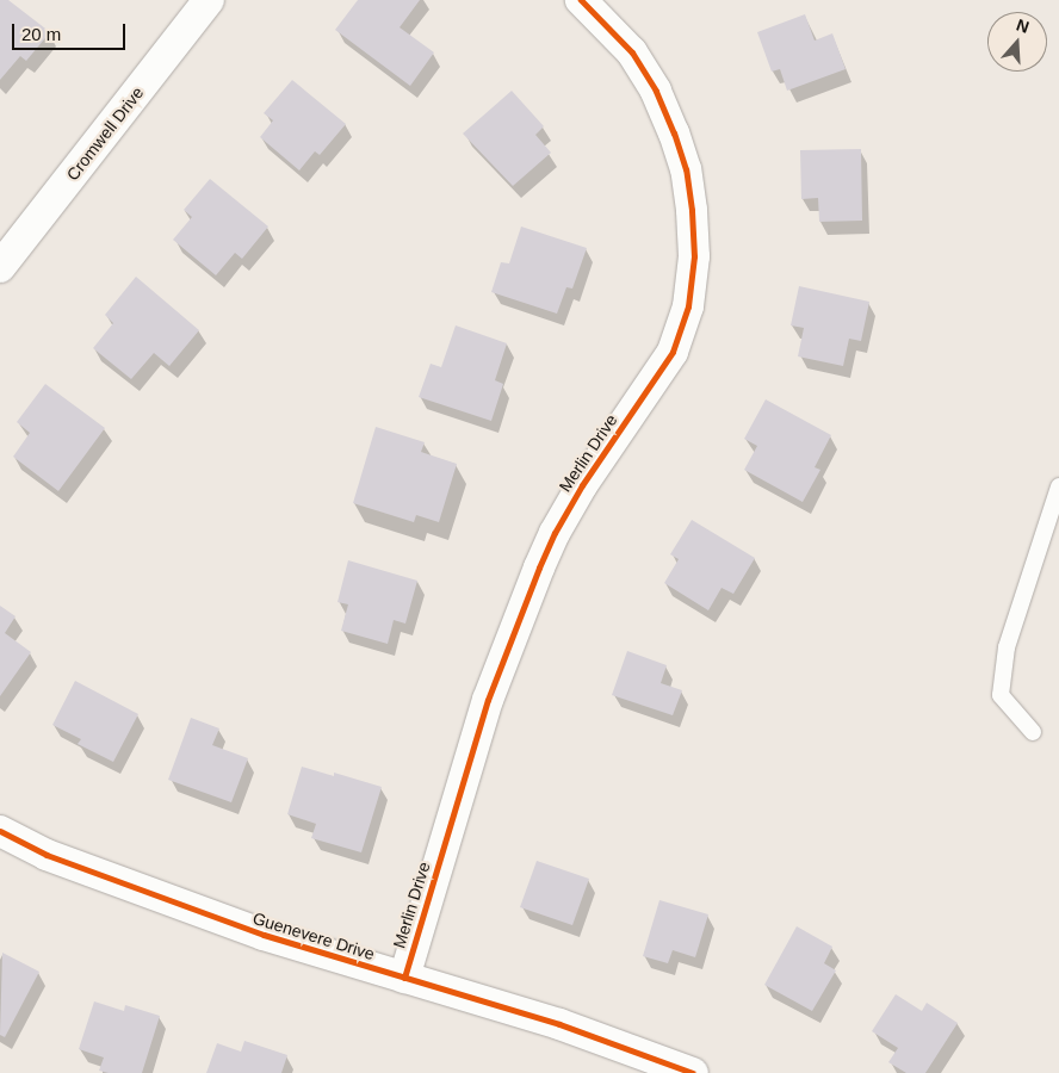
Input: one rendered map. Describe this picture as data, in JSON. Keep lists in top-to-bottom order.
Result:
{
  "streets": {
    "street": ["Cromwell Drive", "Merlin Drive", "Guenevere Drive"]
  },
  "crossings": [
    ["Merlin Drive", "Guenevere Drive"]
  ],
  "scale_bar": "20 m",
  "north": "top"
}
